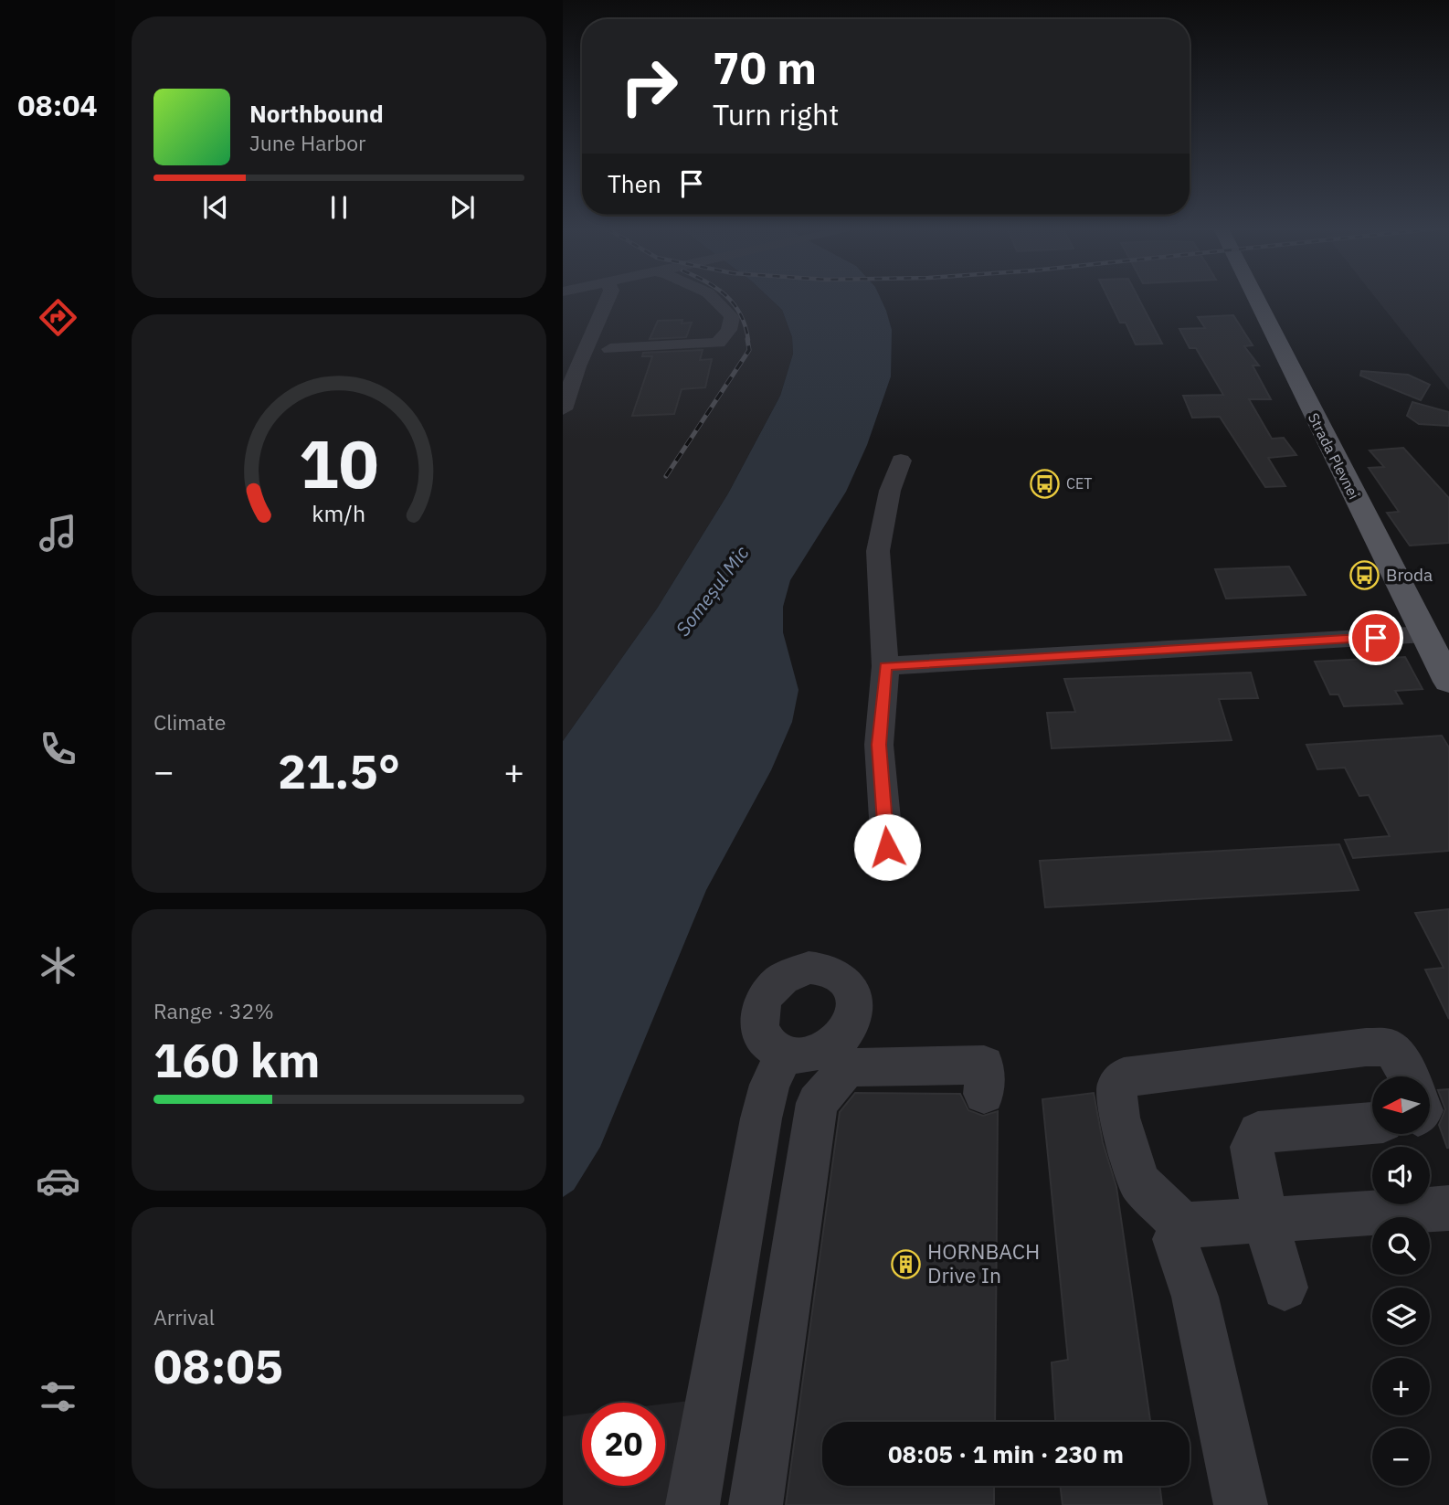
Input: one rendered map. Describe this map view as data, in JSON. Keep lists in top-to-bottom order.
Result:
{
  "streets": {
    "main road": ["Strada Plevnei"]
  },
  "water": ["Someșul Mic"],
  "places": {
    "bus stop": ["CET", "Broda"],
    "building": ["HORNBACH Drive In"]
  },
  "north": "left",
  "page": {
    "tabs": "08:04",
    "turn": ["70 m", "Turn right"],
    "song": ["Northbound", "June Harbor"],
    "then": "Then",
    "tile": [
      "Climate",
      ["Range · 32%", "160 km"],
      ["Arrival", "08:05"]
    ],
    "heat": ["−", "21.5°", "+"],
    "map_buttons": ["+", "−"],
    "limit": "20",
    "trip": "08:05 · 1 min · 230 m",
    "gauge": ["10", "km/h"]
  }
}
